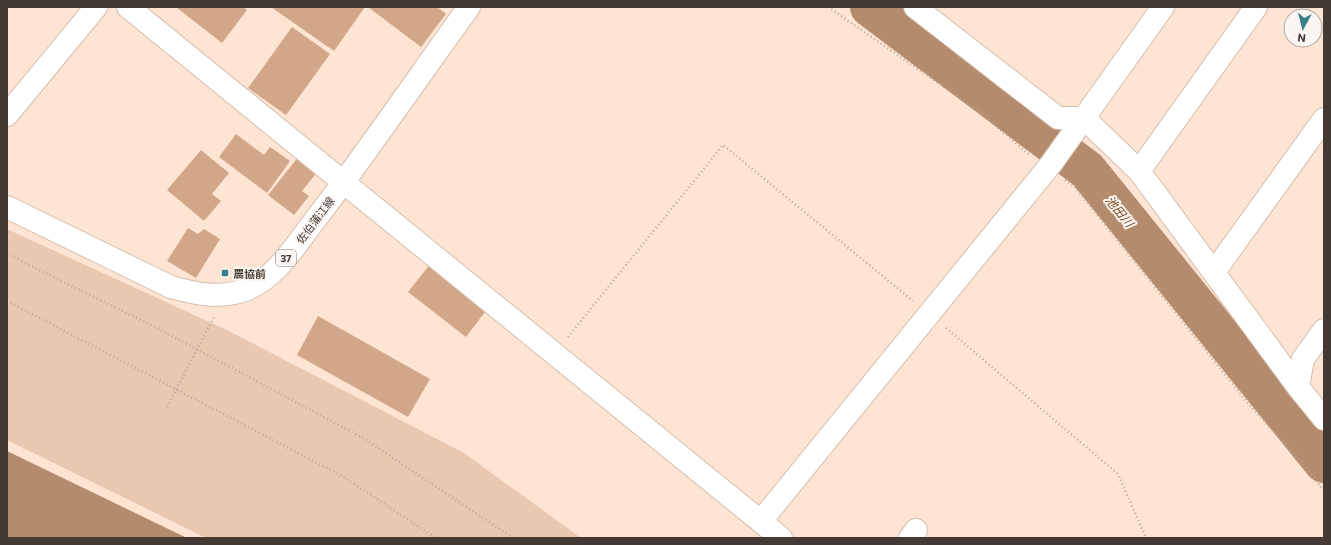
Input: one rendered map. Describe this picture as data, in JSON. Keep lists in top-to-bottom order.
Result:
{
  "streets": {
    "street": ["佐伯蒲江線", "37"]
  },
  "water": ["池田川"],
  "places": {
    "transit": ["農協前"]
  },
  "north": "bottom"
}
